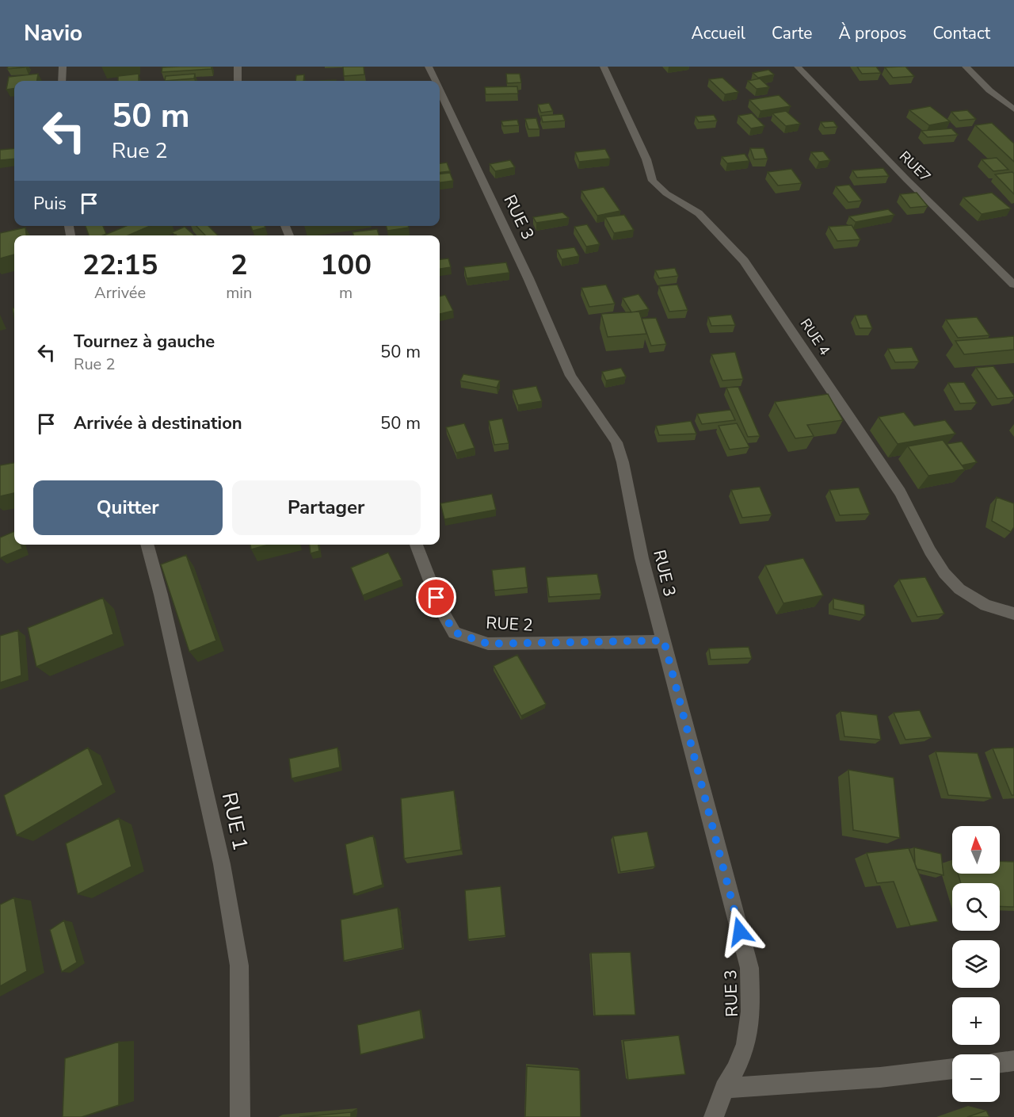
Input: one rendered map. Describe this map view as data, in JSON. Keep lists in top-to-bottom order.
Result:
{
  "streets": {
    "street": [
      "RUE7",
      "RUE 3",
      "RUE 4",
      "RUE 2",
      "RUE 1"
    ]
  },
  "crossings": [
    ["RUE 3", "RUE 2"]
  ],
  "north": "top",
  "page": {
    "header": "Navio",
    "nav": [
      "Accueil",
      "Carte",
      "À propos",
      "Contact"
    ],
    "turn": ["50 m", "Rue 2"],
    "then": "Puis",
    "eta": [
      "22:15",
      "Arrivée",
      "2",
      "min",
      "100",
      "m"
    ],
    "list": [
      {
        "name": "Tournez à gauche",
        "note": "Rue 2",
        "value": "50 m"
      },
      {
        "name": "Arrivée à destination",
        "value": "50 m"
      }
    ],
    "buttons": ["Quitter", "Partager"],
    "map_buttons": ["+", "−"]
  }
}
